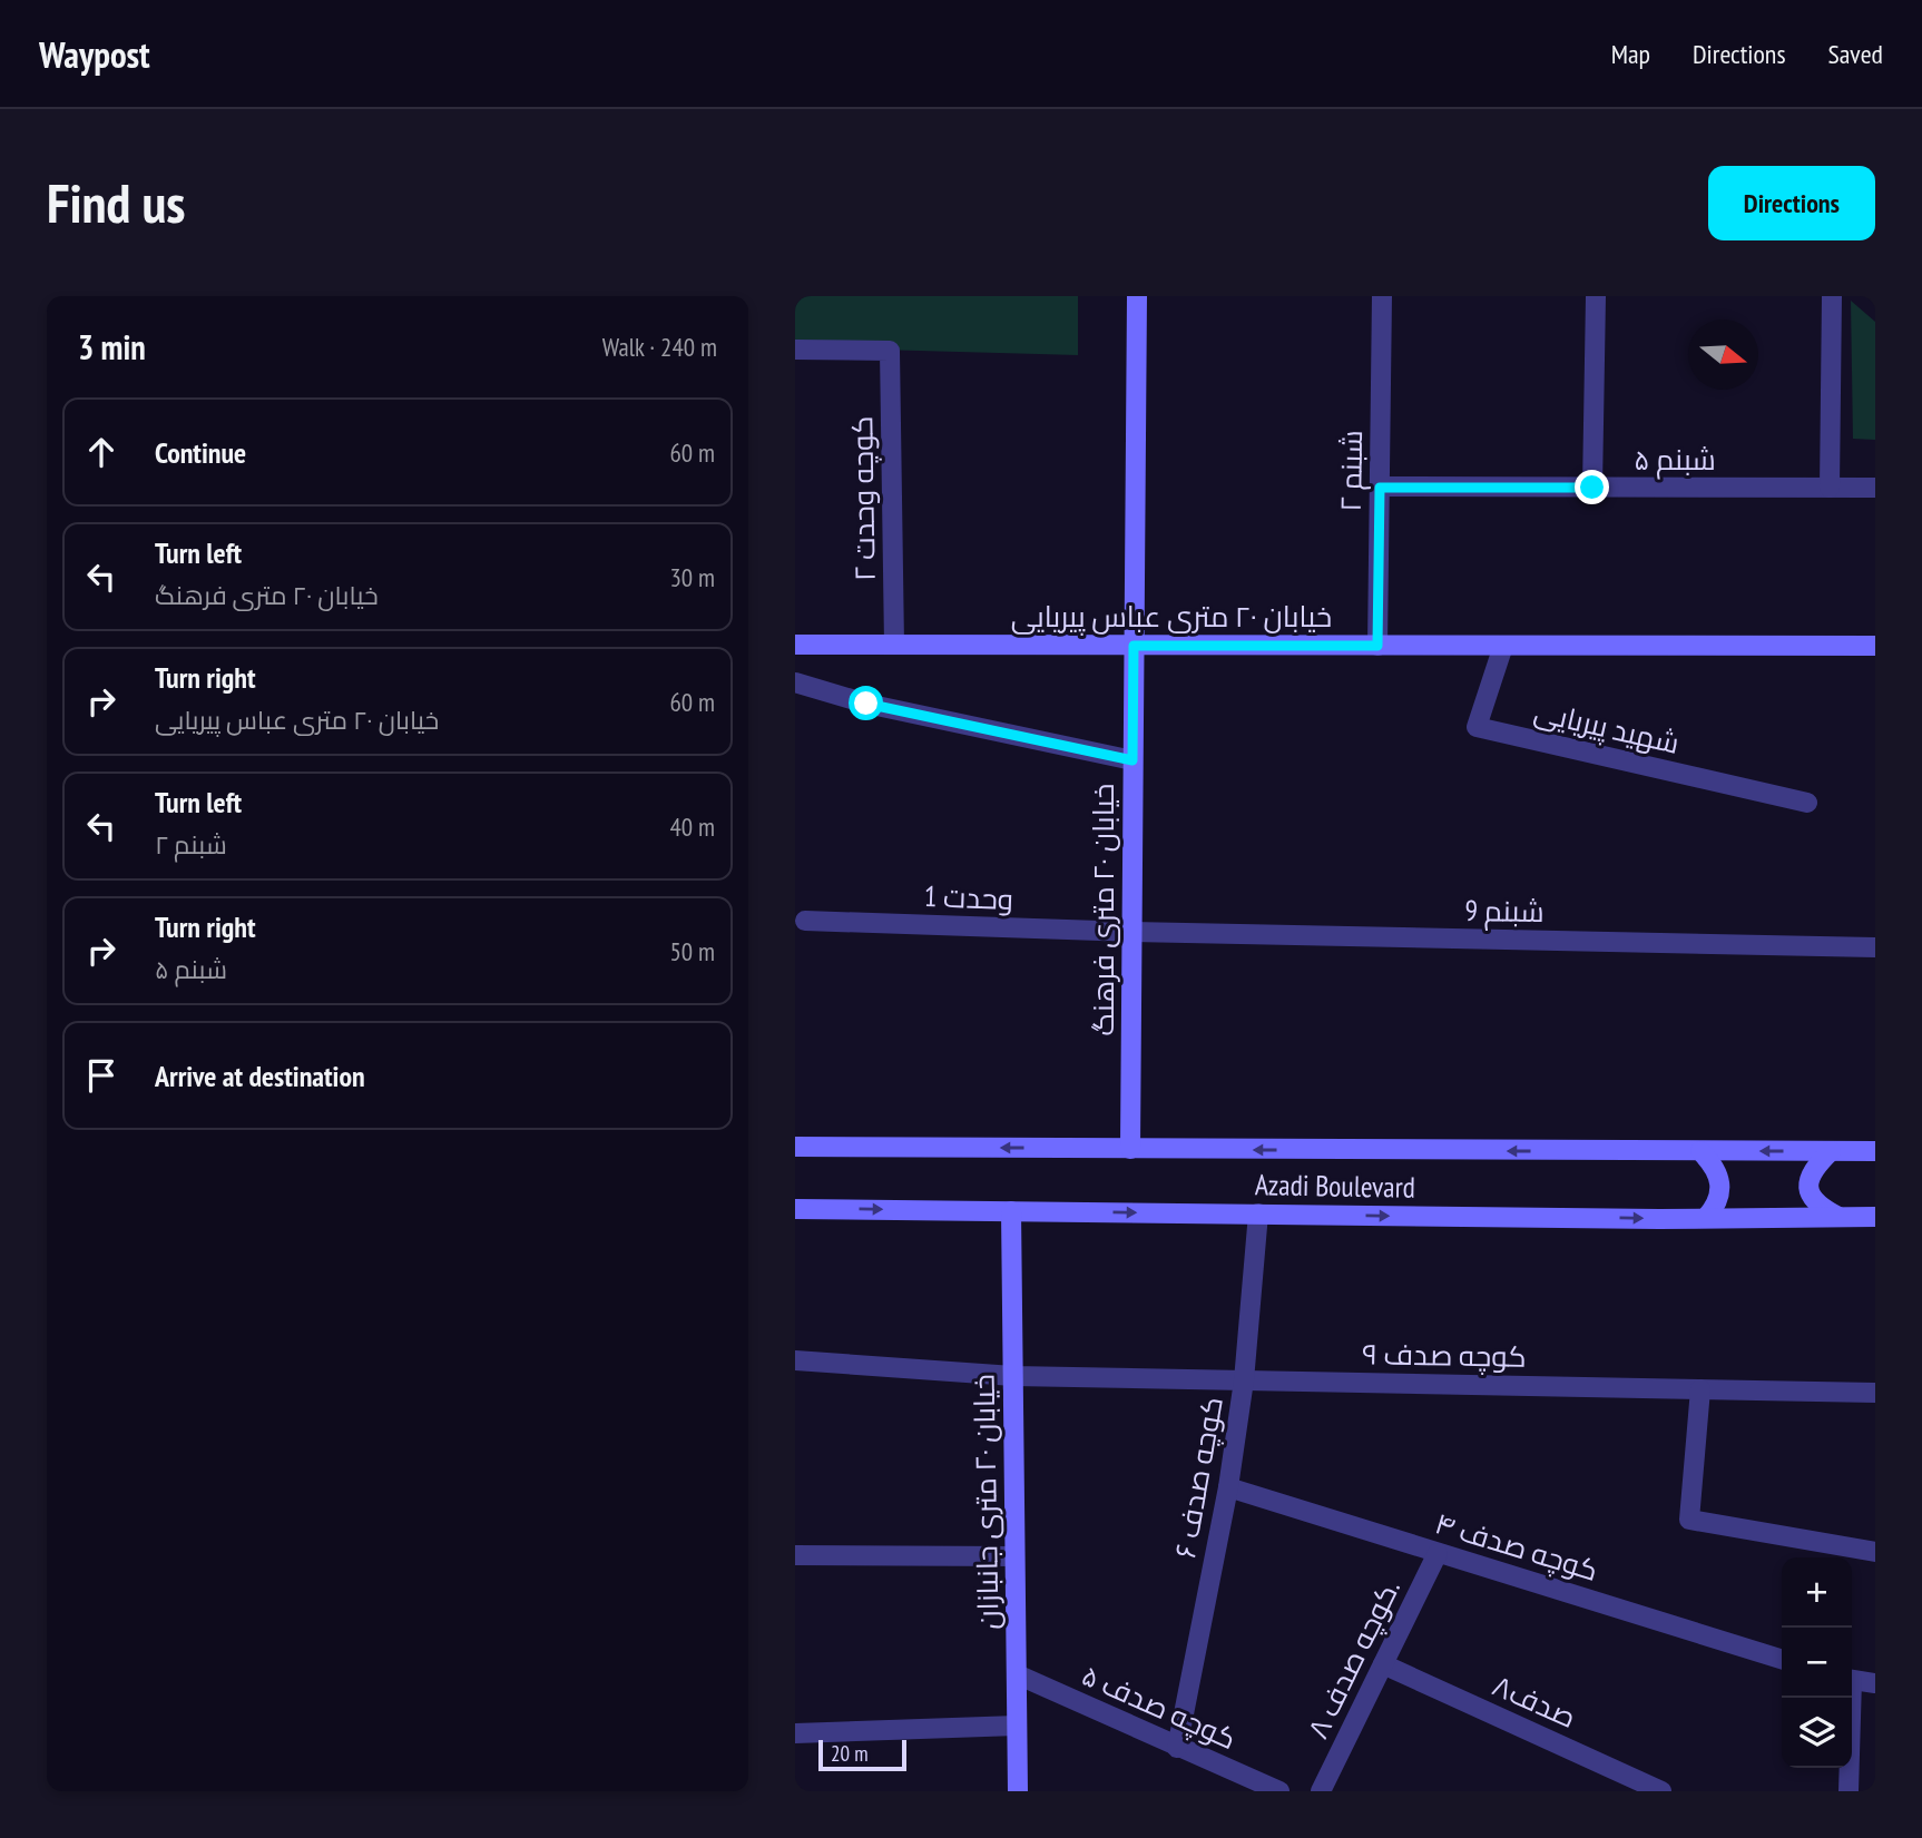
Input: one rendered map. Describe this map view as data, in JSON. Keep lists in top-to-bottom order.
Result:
{
  "streets": {
    "street": [
      "شبنم ۵",
      "شبنم ۲",
      "کوچه وحدت ۲",
      "خیابان ۲۰ متری عباس پیریایی",
      "شهید پیریایی",
      "وحدت 1",
      "خیابان ۲۰ متری فرهنگ",
      "شبنم 9",
      "Azadi Boulevard",
      "کوچه صدف ۹",
      "کوچه صدف ۶",
      "خیابان ۲۰ متری جانبازان",
      "کوچه صدف ۴",
      "کوچه صدف ۸.",
      "صدف۸",
      "کوچه صدف ۵"
    ]
  },
  "crossings": [
    ["شبنم ۵", "شبنم ۲"],
    ["شبنم ۲", "خیابان ۲۰ متری عباس پیریایی"],
    ["کوچه وحدت ۲", "خیابان ۲۰ متری عباس پیریایی"],
    ["خیابان ۲۰ متری عباس پیریایی", "شهید پیریایی"],
    ["خیابان ۲۰ متری عباس پیریایی", "خیابان ۲۰ متری فرهنگ"],
    ["وحدت 1", "خیابان ۲۰ متری فرهنگ"],
    ["وحدت 1", "شبنم 9"],
    ["خیابان ۲۰ متری فرهنگ", "شبنم 9"],
    ["خیابان ۲۰ متری فرهنگ", "Azadi Boulevard"],
    ["Azadi Boulevard", "کوچه صدف ۶"],
    ["Azadi Boulevard", "خیابان ۲۰ متری جانبازان"],
    ["کوچه صدف ۹", "کوچه صدف ۶"],
    ["کوچه صدف ۹", "خیابان ۲۰ متری جانبازان"],
    ["کوچه صدف ۶", "کوچه صدف ۴"],
    ["کوچه صدف ۶", "کوچه صدف ۵"],
    ["خیابان ۲۰ متری جانبازان", "کوچه صدف ۵"],
    ["کوچه صدف ۴", "کوچه صدف ۸."],
    ["کوچه صدف ۸.", "صدف۸"]
  ],
  "scale_bar": "20 m",
  "north": "right",
  "page": {
    "header": "Waypost",
    "nav": ["Map", "Directions", "Saved"],
    "buttons": "Directions",
    "title": "Find us",
    "heading": ["3 min", "Walk · 240 m"],
    "list": [
      ["Continue", "60 m"],
      ["Turn left", "خیابان ۲۰ متری فرهنگ", "30 m"],
      ["Turn right", "خیابان ۲۰ متری عباس پیریایی", "60 m"],
      ["Turn left", "شبنم ۲", "40 m"],
      ["Turn right", "شبنم ۵", "50 m"],
      "Arrive at destination"
    ],
    "map_buttons": ["+", "−"],
    "scale": "20 m"
  }
}
